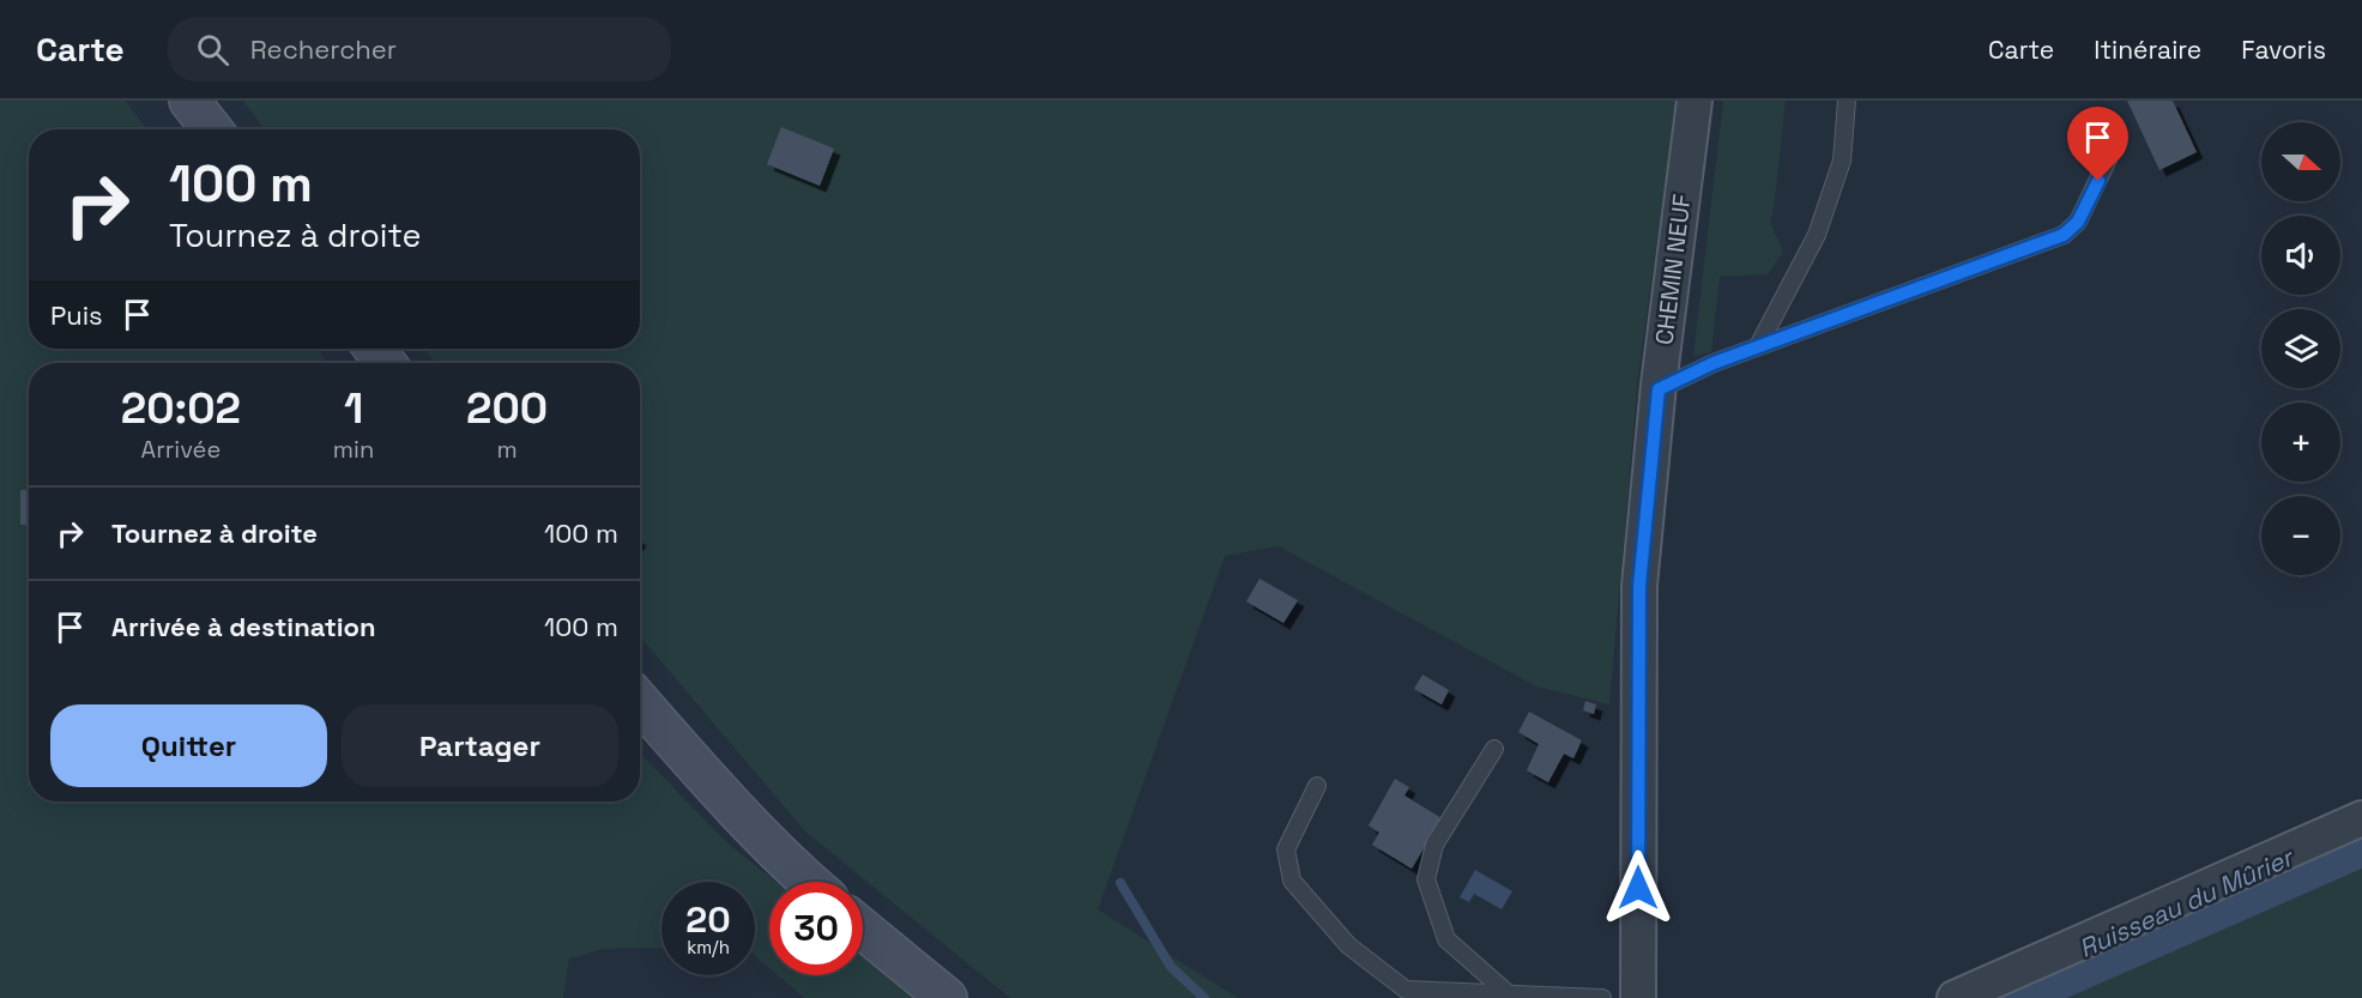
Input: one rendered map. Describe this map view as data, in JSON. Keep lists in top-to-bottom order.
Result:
{
  "streets": {
    "street": ["CHEMIN NEUF"]
  },
  "water": ["Ruisseau du Mûrier"],
  "north": "right",
  "page": {
    "header": "Carte",
    "search": "Rechercher",
    "nav": ["Carte", "Itinéraire", "Favoris"],
    "map_buttons": ["+", "−"],
    "turn": ["100 m", "Tournez à droite"],
    "then": "Puis",
    "eta": [
      "20:02",
      "Arrivée",
      "1",
      "min",
      "200",
      "m"
    ],
    "list": [
      {
        "name": "Tournez à droite",
        "value": "100 m"
      },
      {
        "name": "Arrivée à destination",
        "value": "100 m"
      }
    ],
    "buttons": ["Quitter", "Partager"],
    "speed": "20 km/h",
    "limit": "30"
  }
}
